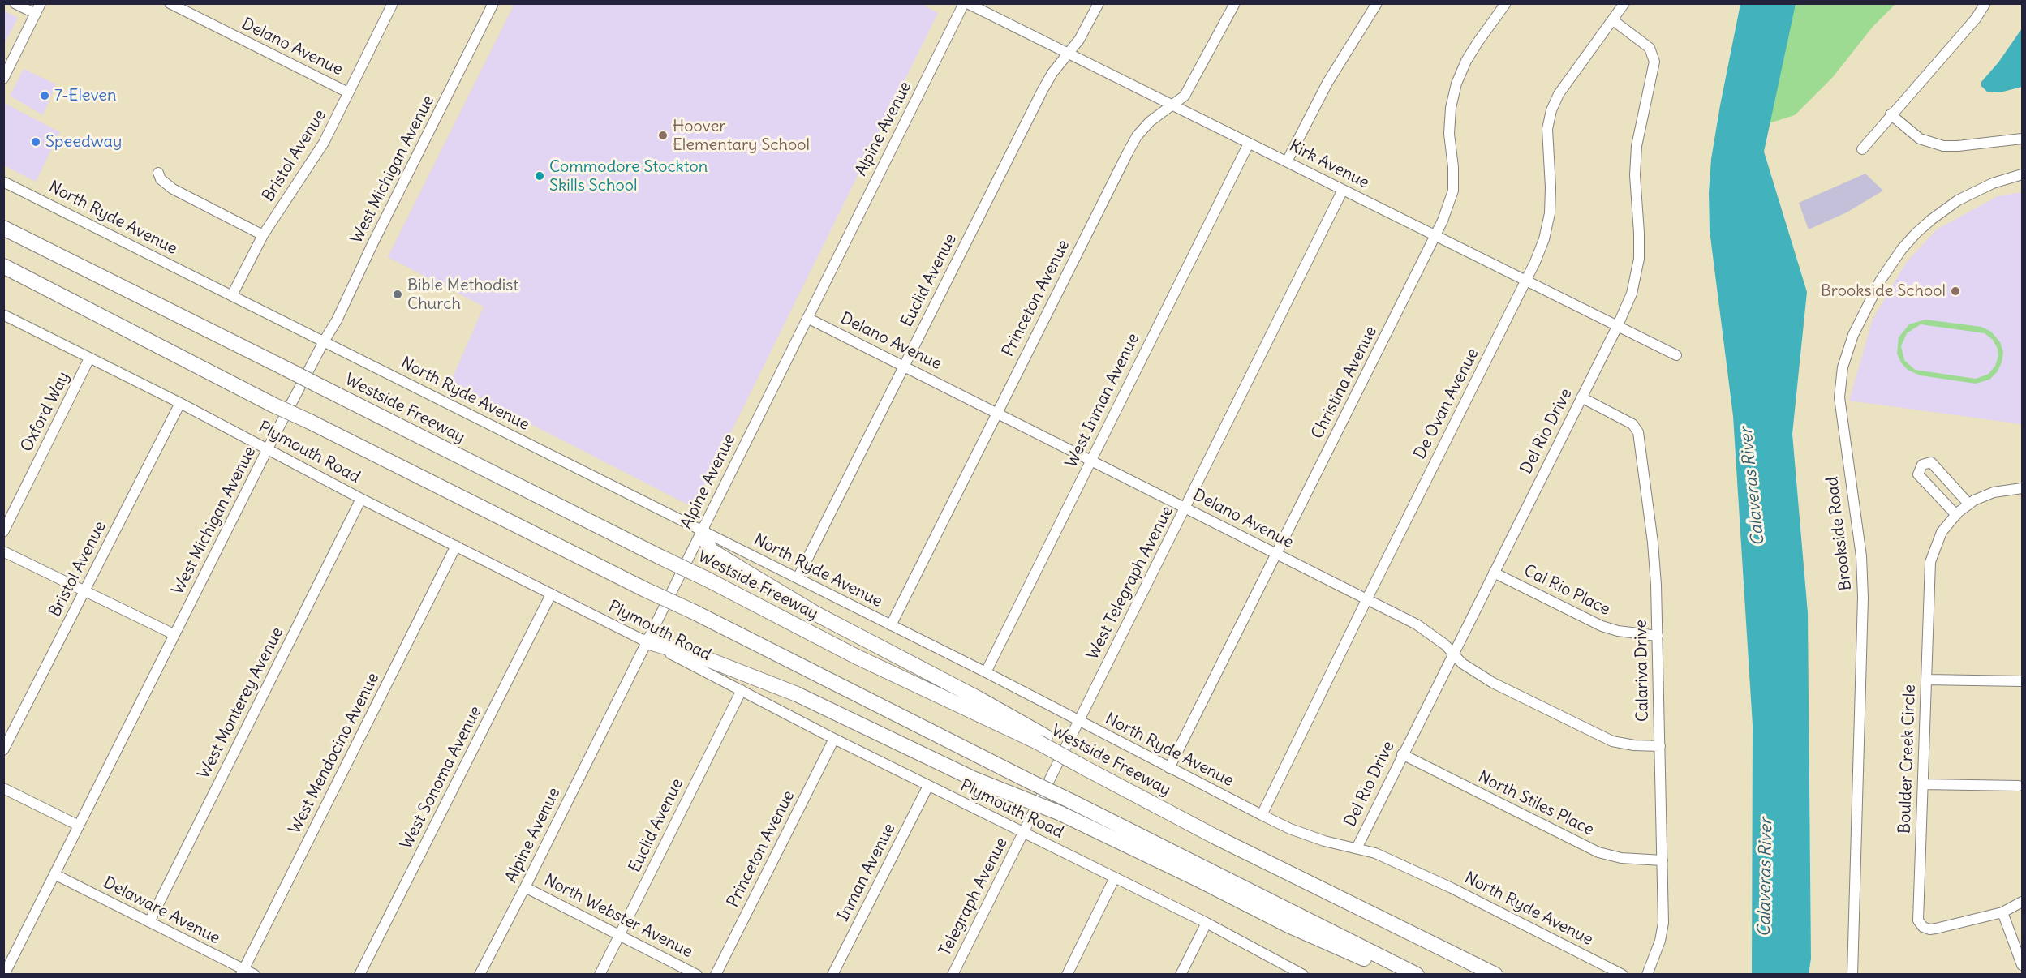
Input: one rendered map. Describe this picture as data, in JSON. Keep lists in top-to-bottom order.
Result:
{
  "streets": {
    "highway": ["Westside Freeway"],
    "street": [
      "Delano Avenue",
      "Alpine Avenue",
      "Bristol Avenue",
      "Kirk Avenue",
      "West Michigan Avenue",
      "North Ryde Avenue",
      "Euclid Avenue",
      "Princeton Avenue",
      "Christina Avenue",
      "West Inman Avenue",
      "De Ovan Avenue",
      "Oxford Way",
      "Del Rio Drive",
      "Plymouth Road",
      "Brookside Road",
      "West Telegraph Avenue",
      "Cal Rio Place",
      "Calariva Drive",
      "West Monterey Avenue",
      "West Mendocino Avenue",
      "Boulder Creek Circle",
      "West Sonoma Avenue",
      "North Stiles Place",
      "Inman Avenue",
      "Telegraph Avenue",
      "Delaware Avenue",
      "North Webster Avenue"
    ]
  },
  "crossings": [
    ["Delano Avenue", "Alpine Avenue"],
    ["Delano Avenue", "Bristol Avenue"],
    ["Delano Avenue", "Euclid Avenue"],
    ["Delano Avenue", "Princeton Avenue"],
    ["Delano Avenue", "Christina Avenue"],
    ["Delano Avenue", "West Inman Avenue"],
    ["Delano Avenue", "De Ovan Avenue"],
    ["Delano Avenue", "Del Rio Drive"],
    ["Delano Avenue", "West Telegraph Avenue"],
    ["Delano Avenue", "Calariva Drive"],
    ["Alpine Avenue", "Kirk Avenue"],
    ["Alpine Avenue", "North Ryde Avenue"],
    ["Alpine Avenue", "Plymouth Road"],
    ["Alpine Avenue", "North Webster Avenue"],
    ["Bristol Avenue", "North Ryde Avenue"],
    ["Bristol Avenue", "Plymouth Road"],
    ["Kirk Avenue", "Euclid Avenue"],
    ["Kirk Avenue", "Princeton Avenue"],
    ["Kirk Avenue", "Christina Avenue"],
    ["Kirk Avenue", "West Inman Avenue"],
    ["Kirk Avenue", "De Ovan Avenue"],
    ["Kirk Avenue", "Del Rio Drive"],
    ["Kirk Avenue", "West Telegraph Avenue"],
    ["West Michigan Avenue", "North Ryde Avenue"],
    ["West Michigan Avenue", "Plymouth Road"],
    ["West Michigan Avenue", "Delaware Avenue"],
    ["North Ryde Avenue", "Euclid Avenue"],
    ["North Ryde Avenue", "Princeton Avenue"],
    ["North Ryde Avenue", "Christina Avenue"],
    ["North Ryde Avenue", "West Inman Avenue"],
    ["North Ryde Avenue", "De Ovan Avenue"],
    ["North Ryde Avenue", "Del Rio Drive"],
    ["North Ryde Avenue", "West Telegraph Avenue"],
    ["Euclid Avenue", "Plymouth Road"],
    ["Euclid Avenue", "North Webster Avenue"],
    ["Princeton Avenue", "Plymouth Road"],
    ["De Ovan Avenue", "Del Rio Drive"],
    ["Oxford Way", "Plymouth Road"],
    ["Del Rio Drive", "Cal Rio Place"],
    ["Del Rio Drive", "Calariva Drive"],
    ["Del Rio Drive", "North Stiles Place"],
    ["Plymouth Road", "West Monterey Avenue"],
    ["Plymouth Road", "West Mendocino Avenue"],
    ["Plymouth Road", "West Sonoma Avenue"],
    ["Plymouth Road", "Inman Avenue"],
    ["Plymouth Road", "Telegraph Avenue"],
    ["West Telegraph Avenue", "Telegraph Avenue"],
    ["Cal Rio Place", "Calariva Drive"],
    ["Calariva Drive", "North Stiles Place"],
    ["West Monterey Avenue", "Delaware Avenue"],
    ["West Mendocino Avenue", "Delaware Avenue"]
  ],
  "water": ["Calaveras River"],
  "places": [
    "7-Eleven",
    "Hoover Elementary School",
    "Speedway",
    "Commodore Stockton Skills School",
    "Brookside School",
    "Bible Methodist Church"
  ]
}
